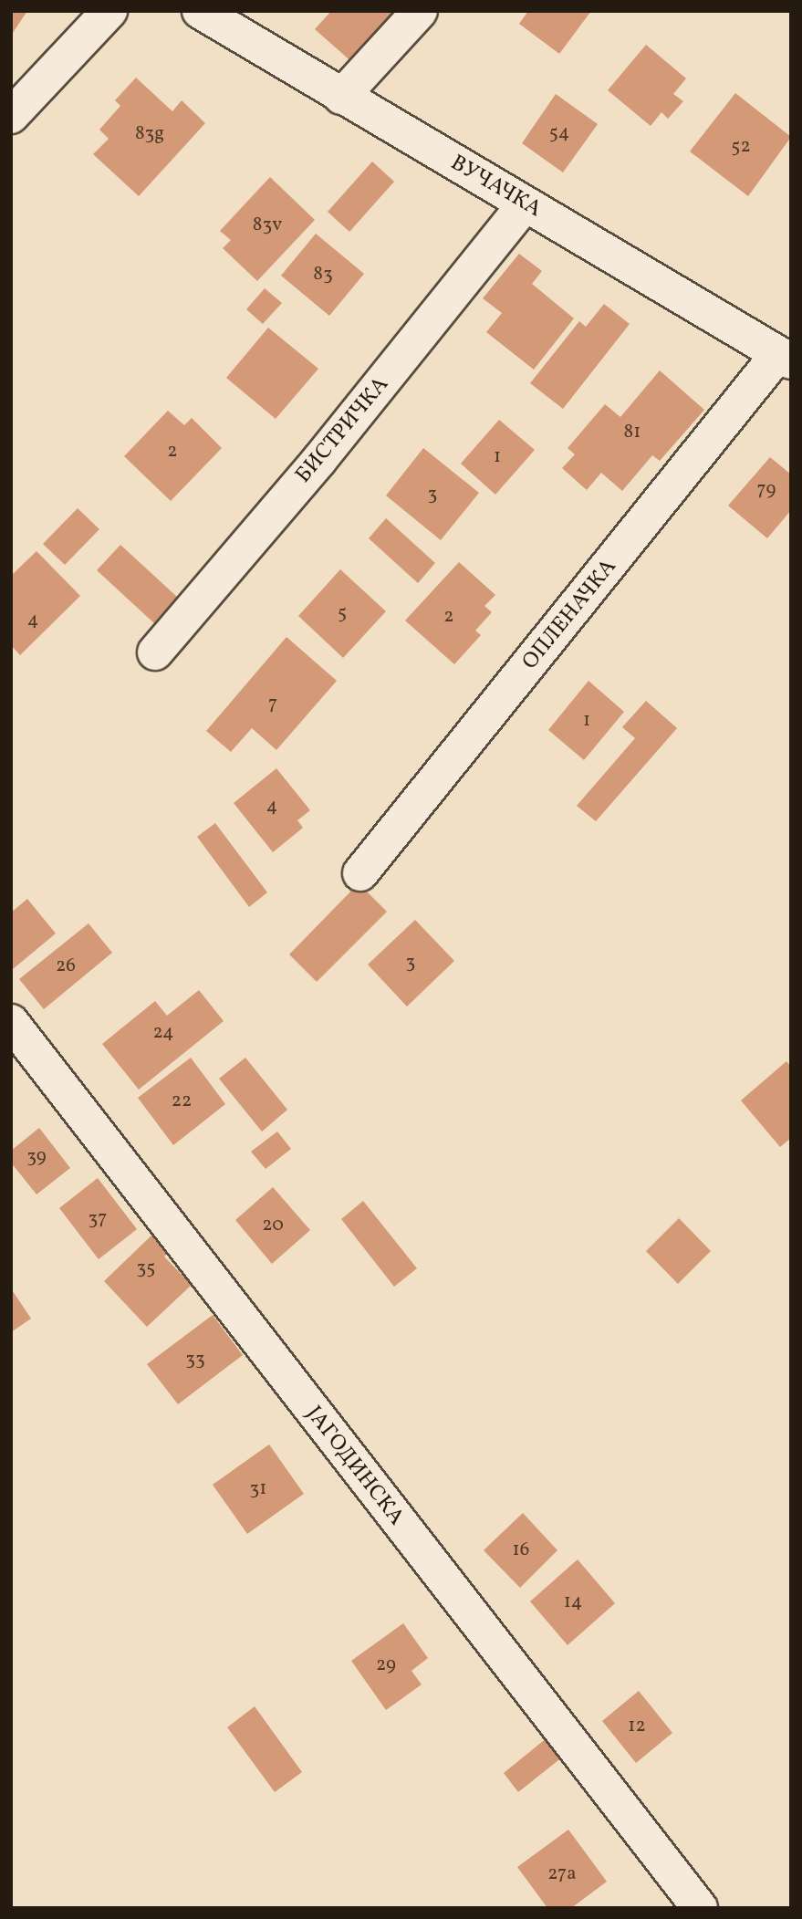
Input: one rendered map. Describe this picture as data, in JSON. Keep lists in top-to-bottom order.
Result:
{
  "streets": {
    "street": [
      "ВУЧАЧКА",
      "БИСТРИЧКА",
      "ОПЛЕНАЧКА",
      "ЈАГОДИНСКА"
    ]
  },
  "crossings": [
    ["ВУЧАЧКА", "БИСТРИЧКА"],
    ["ВУЧАЧКА", "ОПЛЕНАЧКА"]
  ],
  "house_numbers": [
    "54",
    "83g",
    "52",
    "83v",
    "83",
    "81",
    "2",
    "1",
    "79",
    "3",
    "5",
    "2",
    "4",
    "7",
    "1",
    "4",
    "3",
    "26",
    "24",
    "22",
    "39",
    "37",
    "20",
    "35",
    "33",
    "31",
    "16",
    "14",
    "29",
    "12",
    "27a"
  ]
}
